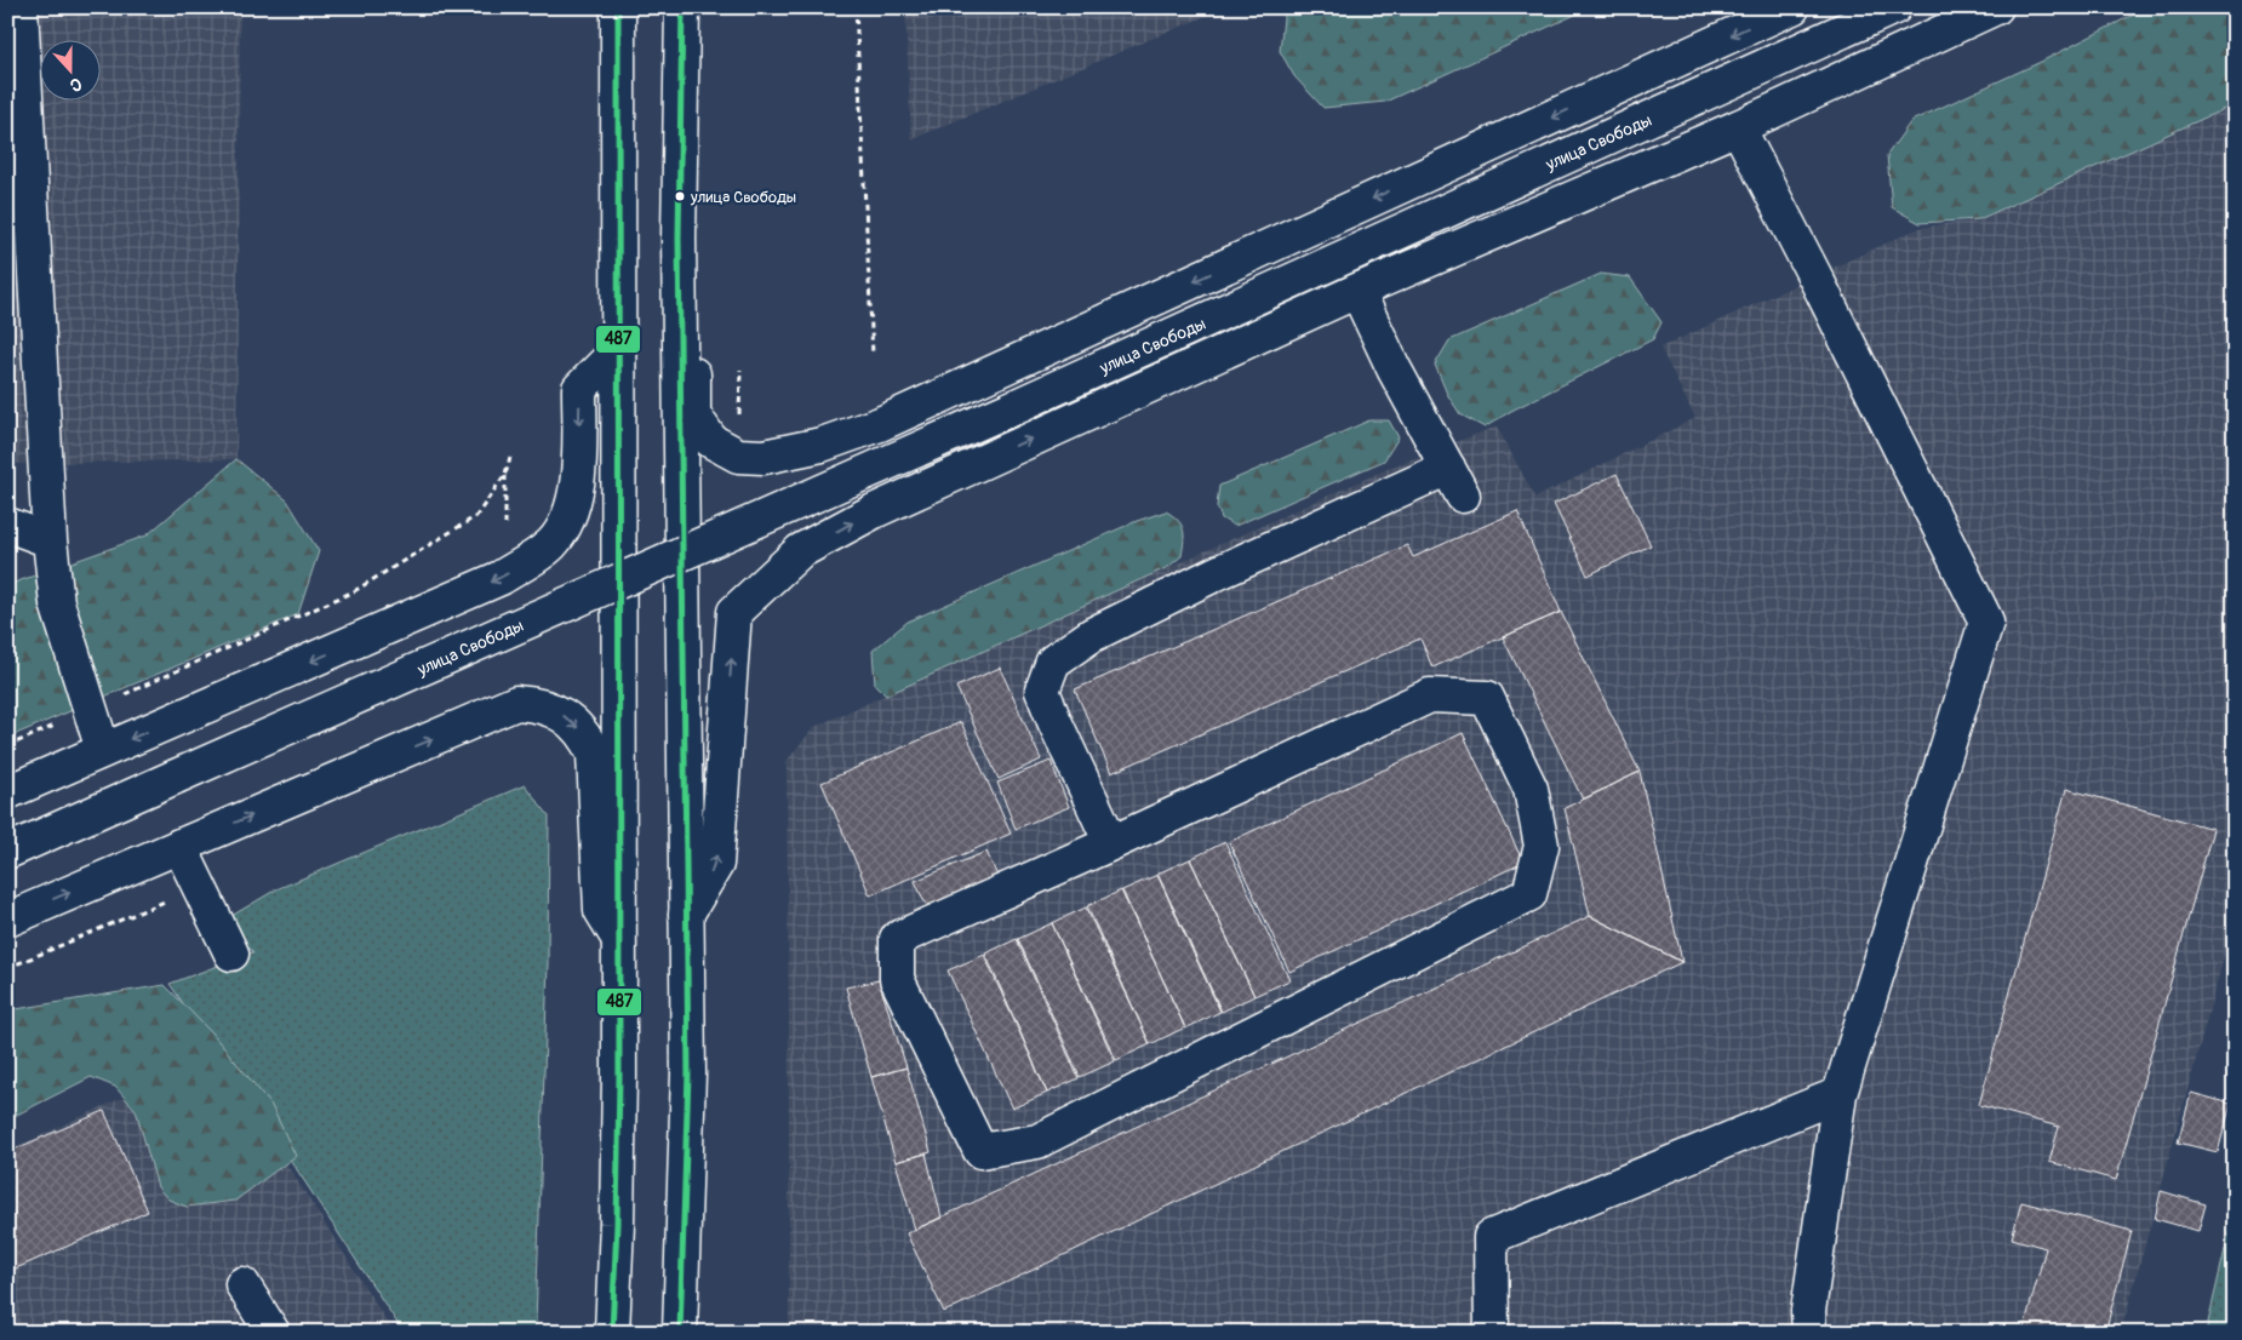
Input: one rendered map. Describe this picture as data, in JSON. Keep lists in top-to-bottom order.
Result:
{
  "streets": {
    "main road": ["улица Свободы"]
  },
  "places": ["улица Свободы"],
  "lines": ["transit line 487"],
  "north": "bottom"
}
